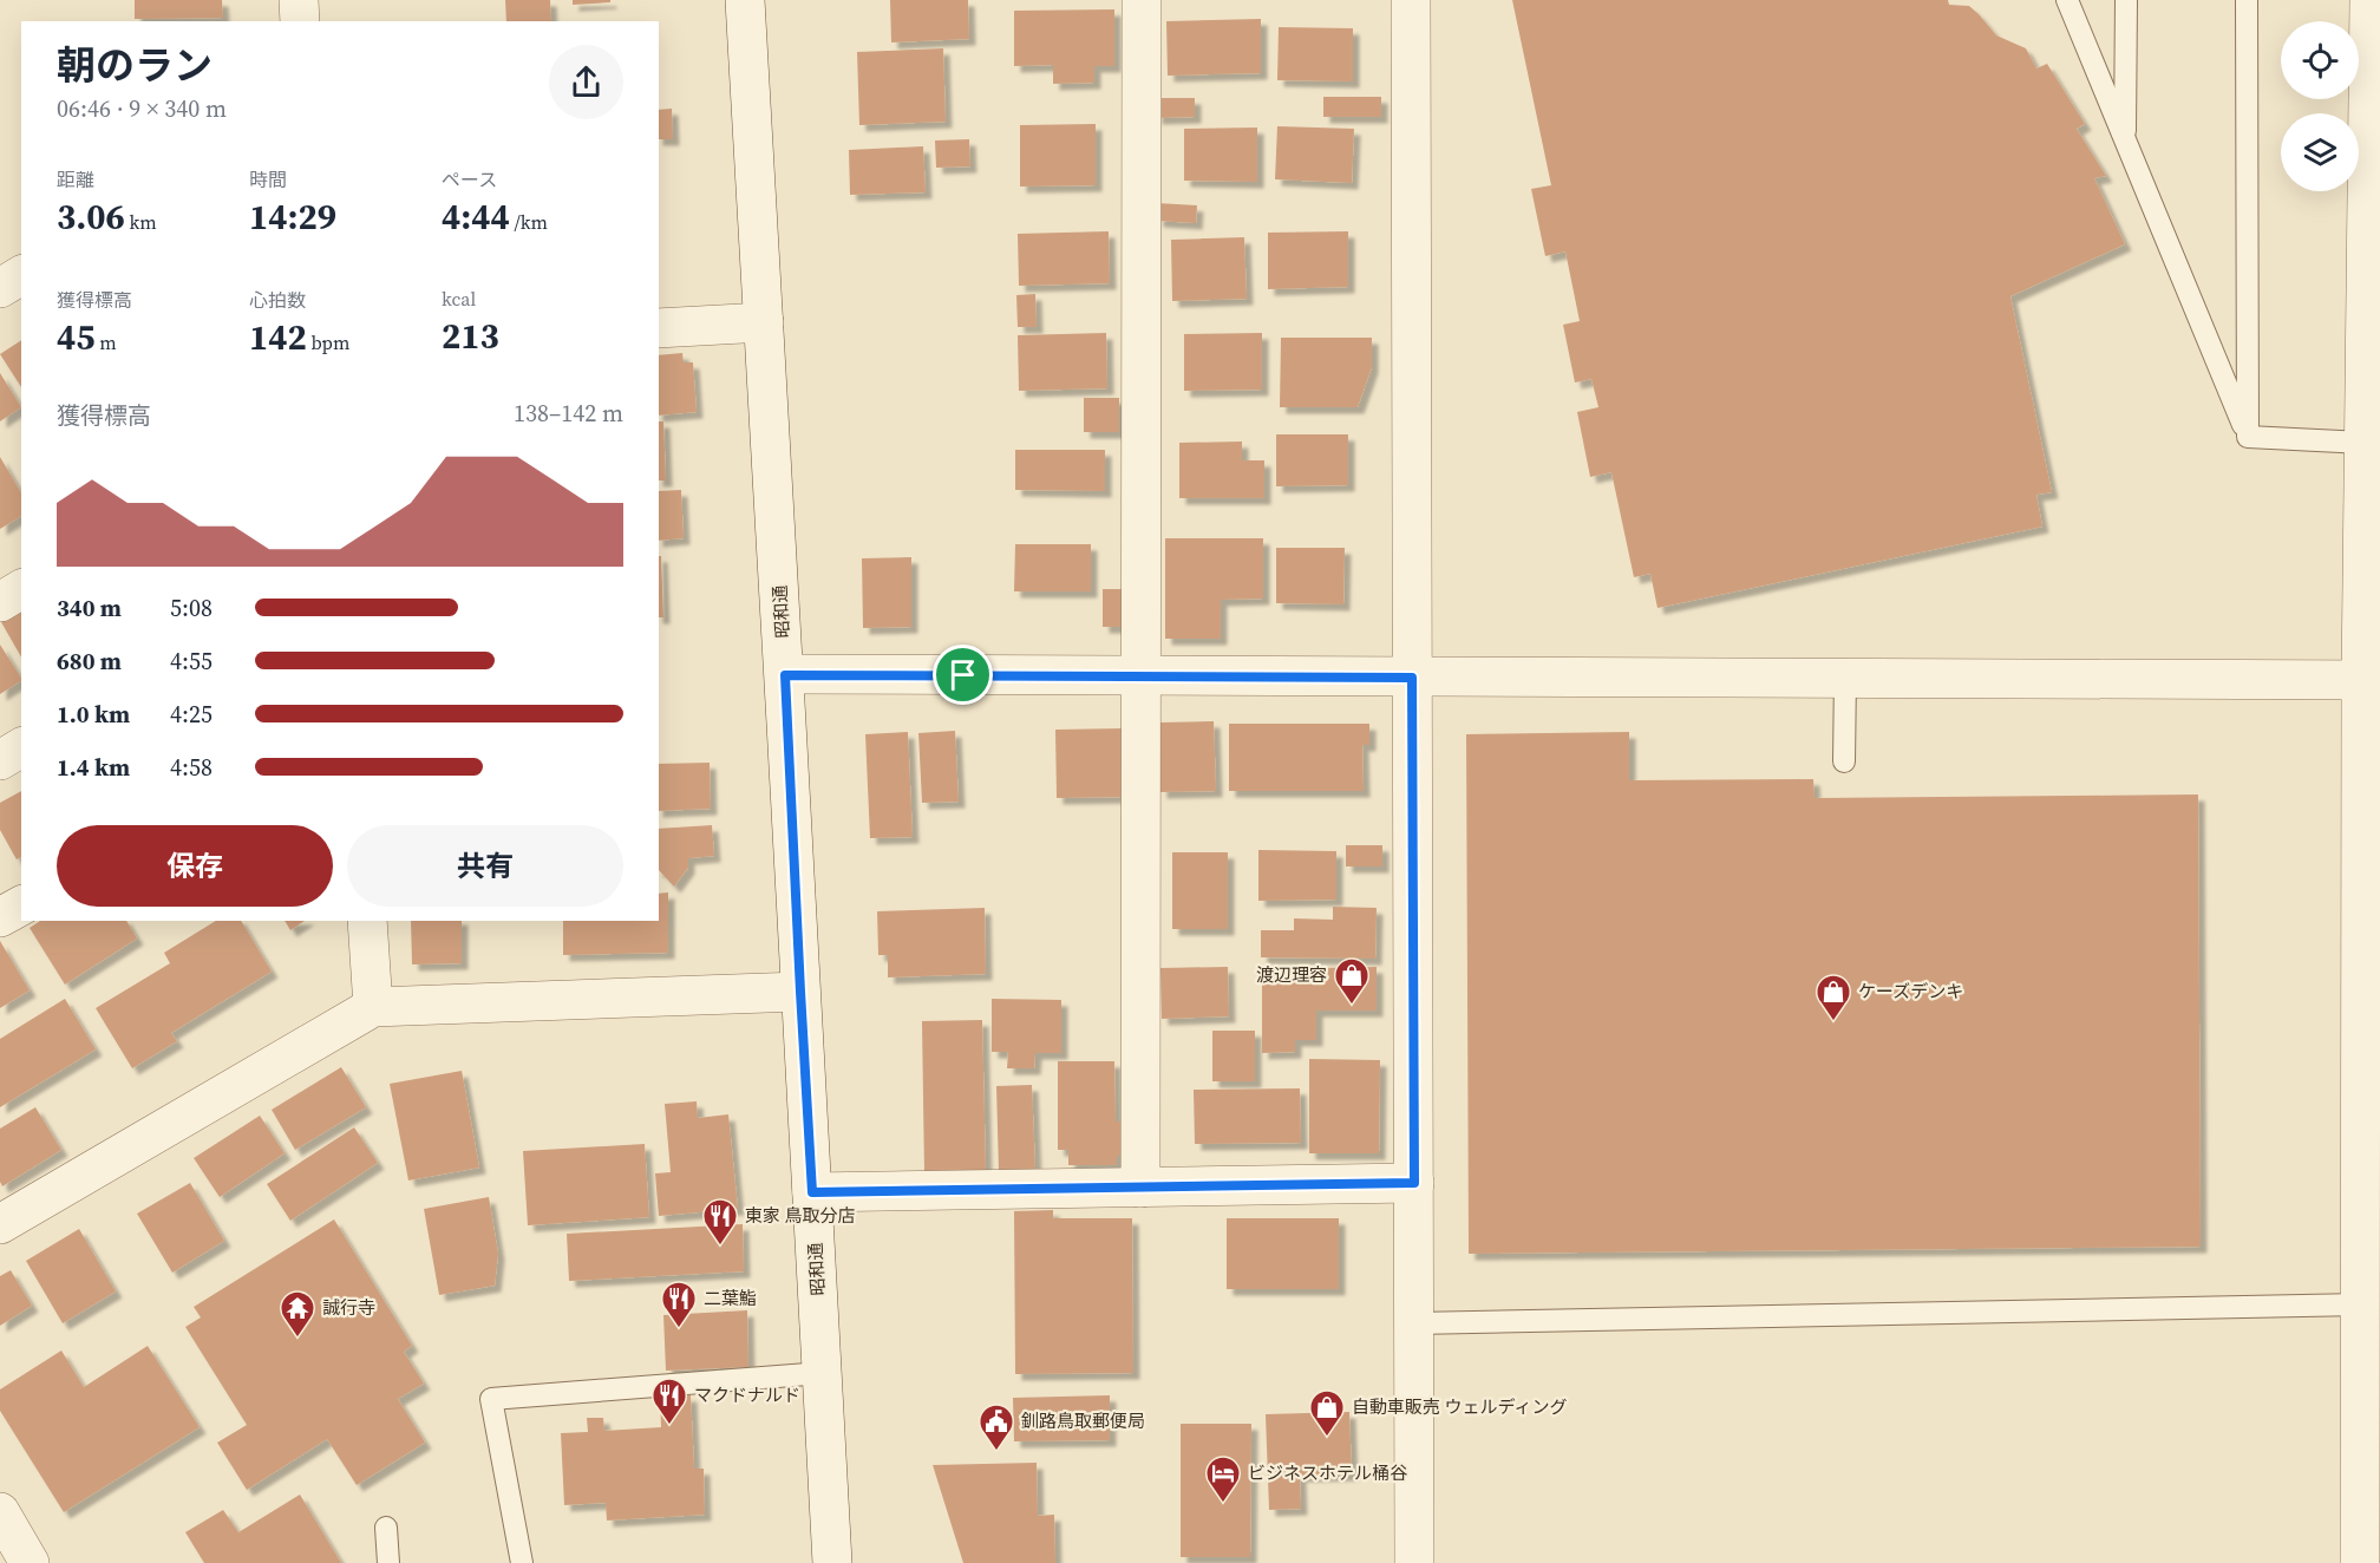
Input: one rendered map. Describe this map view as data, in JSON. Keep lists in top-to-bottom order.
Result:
{
  "streets": {
    "street": ["昭和通"]
  },
  "places": {
    "shop": ["渡辺理容", "ケーズデンキ", "自動車販売 ウェルディング"],
    "restaurant": ["東家 鳥取分店", "二葉鮨", "マクドナルド"],
    "temple": ["誠行寺"],
    "public building": ["釧路鳥取郵便局"],
    "hotel": ["ビジネスホテル桶谷"]
  },
  "page": {
    "heading": ["朝のラン", "06:46 · 9 × 340 m"],
    "stats": [
      ["距離", "3.06 km"],
      ["時間", "14:29"],
      ["ペース", "4:44 /km"],
      ["獲得標高", "45 m"],
      ["心拍数", "142 bpm"],
      ["kcal", "213"]
    ],
    "chart": ["獲得標高", "138–142 m"],
    "list": [
      {
        "name": "340 m",
        "note": "5:08"
      },
      {
        "name": "680 m",
        "note": "4:55"
      },
      {
        "name": "1.0 km",
        "note": "4:25"
      },
      {
        "name": "1.4 km",
        "note": "4:58"
      }
    ],
    "buttons": ["保存", "共有"]
  }
}
